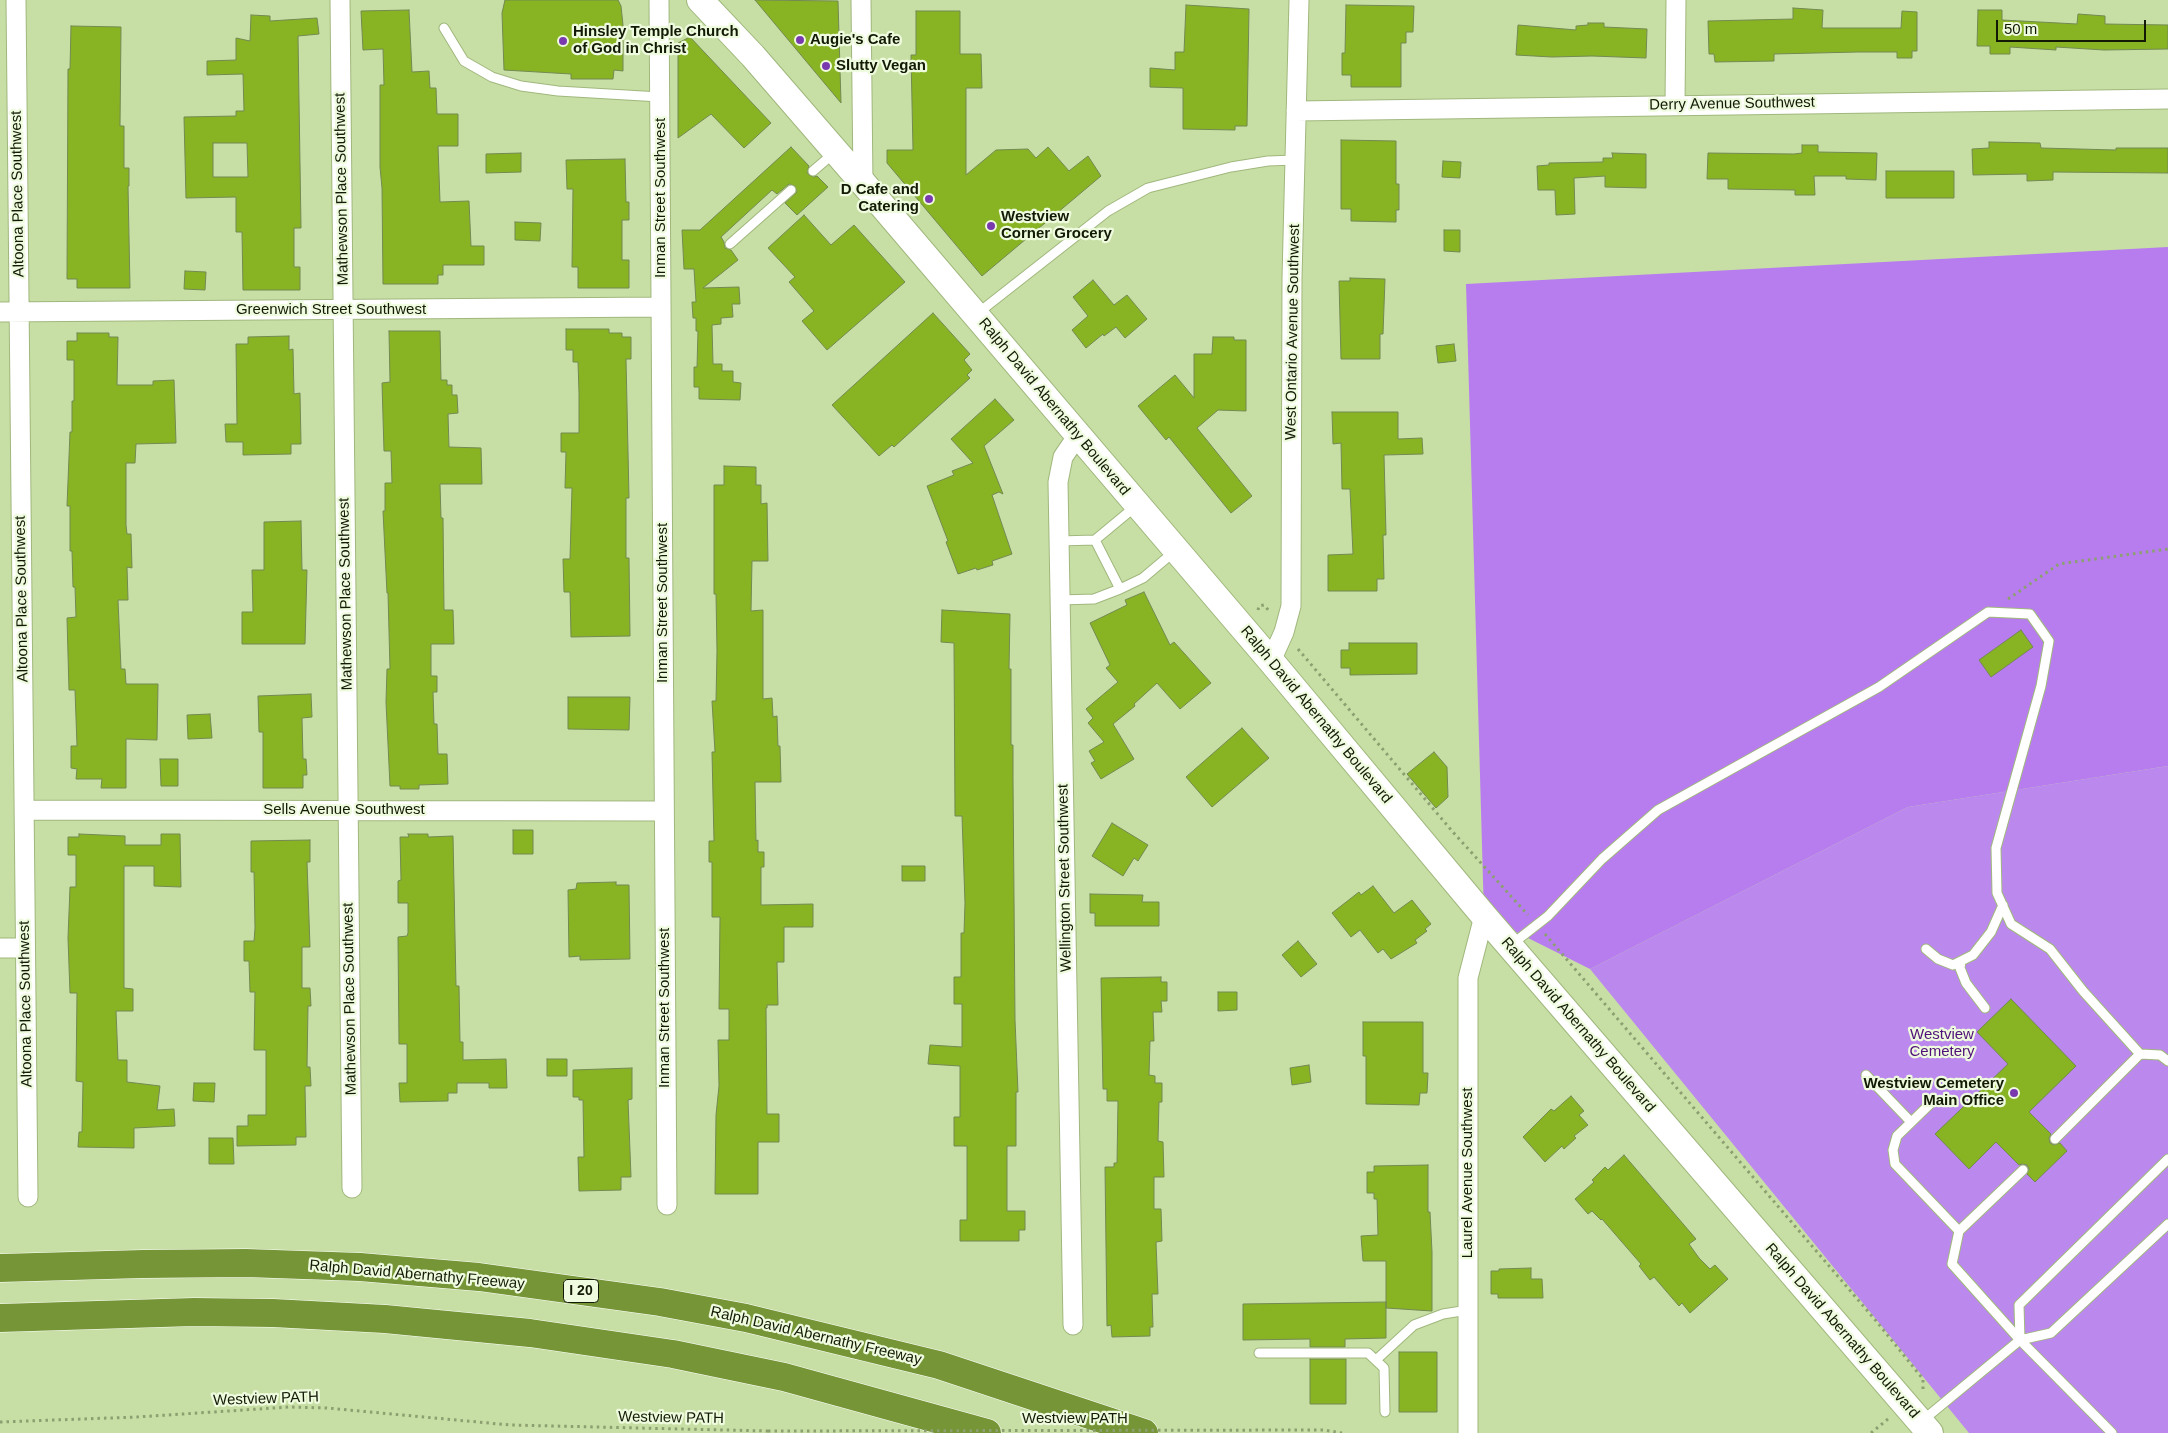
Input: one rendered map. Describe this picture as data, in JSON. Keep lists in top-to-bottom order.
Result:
{
  "streets": {
    "highway": ["Ralph David Abernathy Freeway", "I 20"],
    "main road": ["Ralph David Abernathy Boulevard"],
    "street": [
      "Derry Avenue Southwest",
      "Mathewson Place Southwest",
      "Altoona Place Southwest",
      "Inman Street Southwest",
      "Greenwich Street Southwest",
      "West Ontario Avenue Southwest",
      "Sells Avenue Southwest",
      "Wellington Street Southwest",
      "Laurel Avenue Southwest"
    ],
    "path": ["Westview PATH"]
  },
  "crossings": [
    ["Derry Avenue Southwest", "West Ontario Avenue Southwest"],
    ["Mathewson Place Southwest", "Greenwich Street Southwest"],
    ["Mathewson Place Southwest", "Sells Avenue Southwest"],
    ["Altoona Place Southwest", "Greenwich Street Southwest"],
    ["Altoona Place Southwest", "Sells Avenue Southwest"],
    ["Inman Street Southwest", "Greenwich Street Southwest"],
    ["Inman Street Southwest", "Sells Avenue Southwest"],
    ["West Ontario Avenue Southwest", "Ralph David Abernathy Boulevard"],
    ["Ralph David Abernathy Boulevard", "Wellington Street Southwest"],
    ["Ralph David Abernathy Boulevard", "Laurel Avenue Southwest"]
  ],
  "parks": ["Westview Cemetery"],
  "places": [
    "Augie's Cafe",
    "Hinsley Temple Church of God in Christ",
    "Slutty Vegan",
    "D Cafe and Catering",
    "Westview Corner Grocery",
    "Westview Cemetery Main Office"
  ],
  "scale_bar": "50 m"
}
